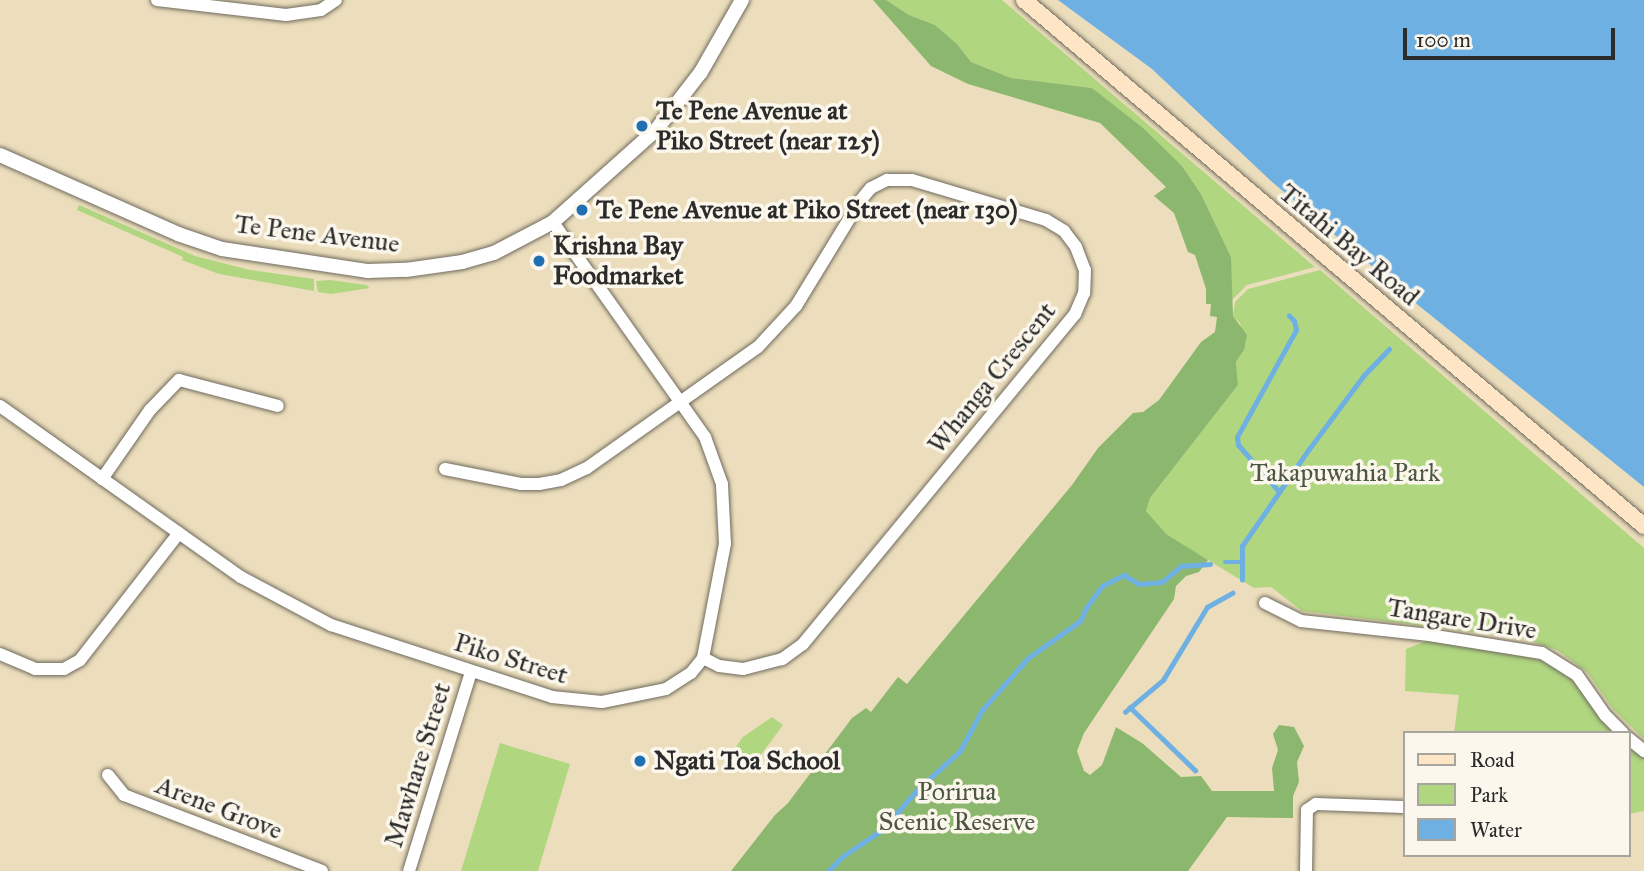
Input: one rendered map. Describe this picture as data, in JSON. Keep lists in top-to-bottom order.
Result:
{
  "streets": {
    "main road": ["Titahi Bay Road"],
    "street": [
      "Te Pene Avenue",
      "Whanga Crescent",
      "Tangare Drive",
      "Piko Street",
      "Mawhare Street",
      "Arene Grove"
    ]
  },
  "crossings": [
    ["Whanga Crescent", "Piko Street"],
    ["Piko Street", "Mawhare Street"]
  ],
  "parks": ["Takapuwahia Park", "Porirua Scenic Reserve"],
  "places": [
    "Te Pene Avenue at Piko Street (near 125)",
    "Te Pene Avenue at Piko Street (near 130)",
    "Krishna Bay Foodmarket",
    "Ngati Toa School"
  ],
  "legend": ["Road", "Park", "Water"],
  "scale_bar": "100 m"
}
